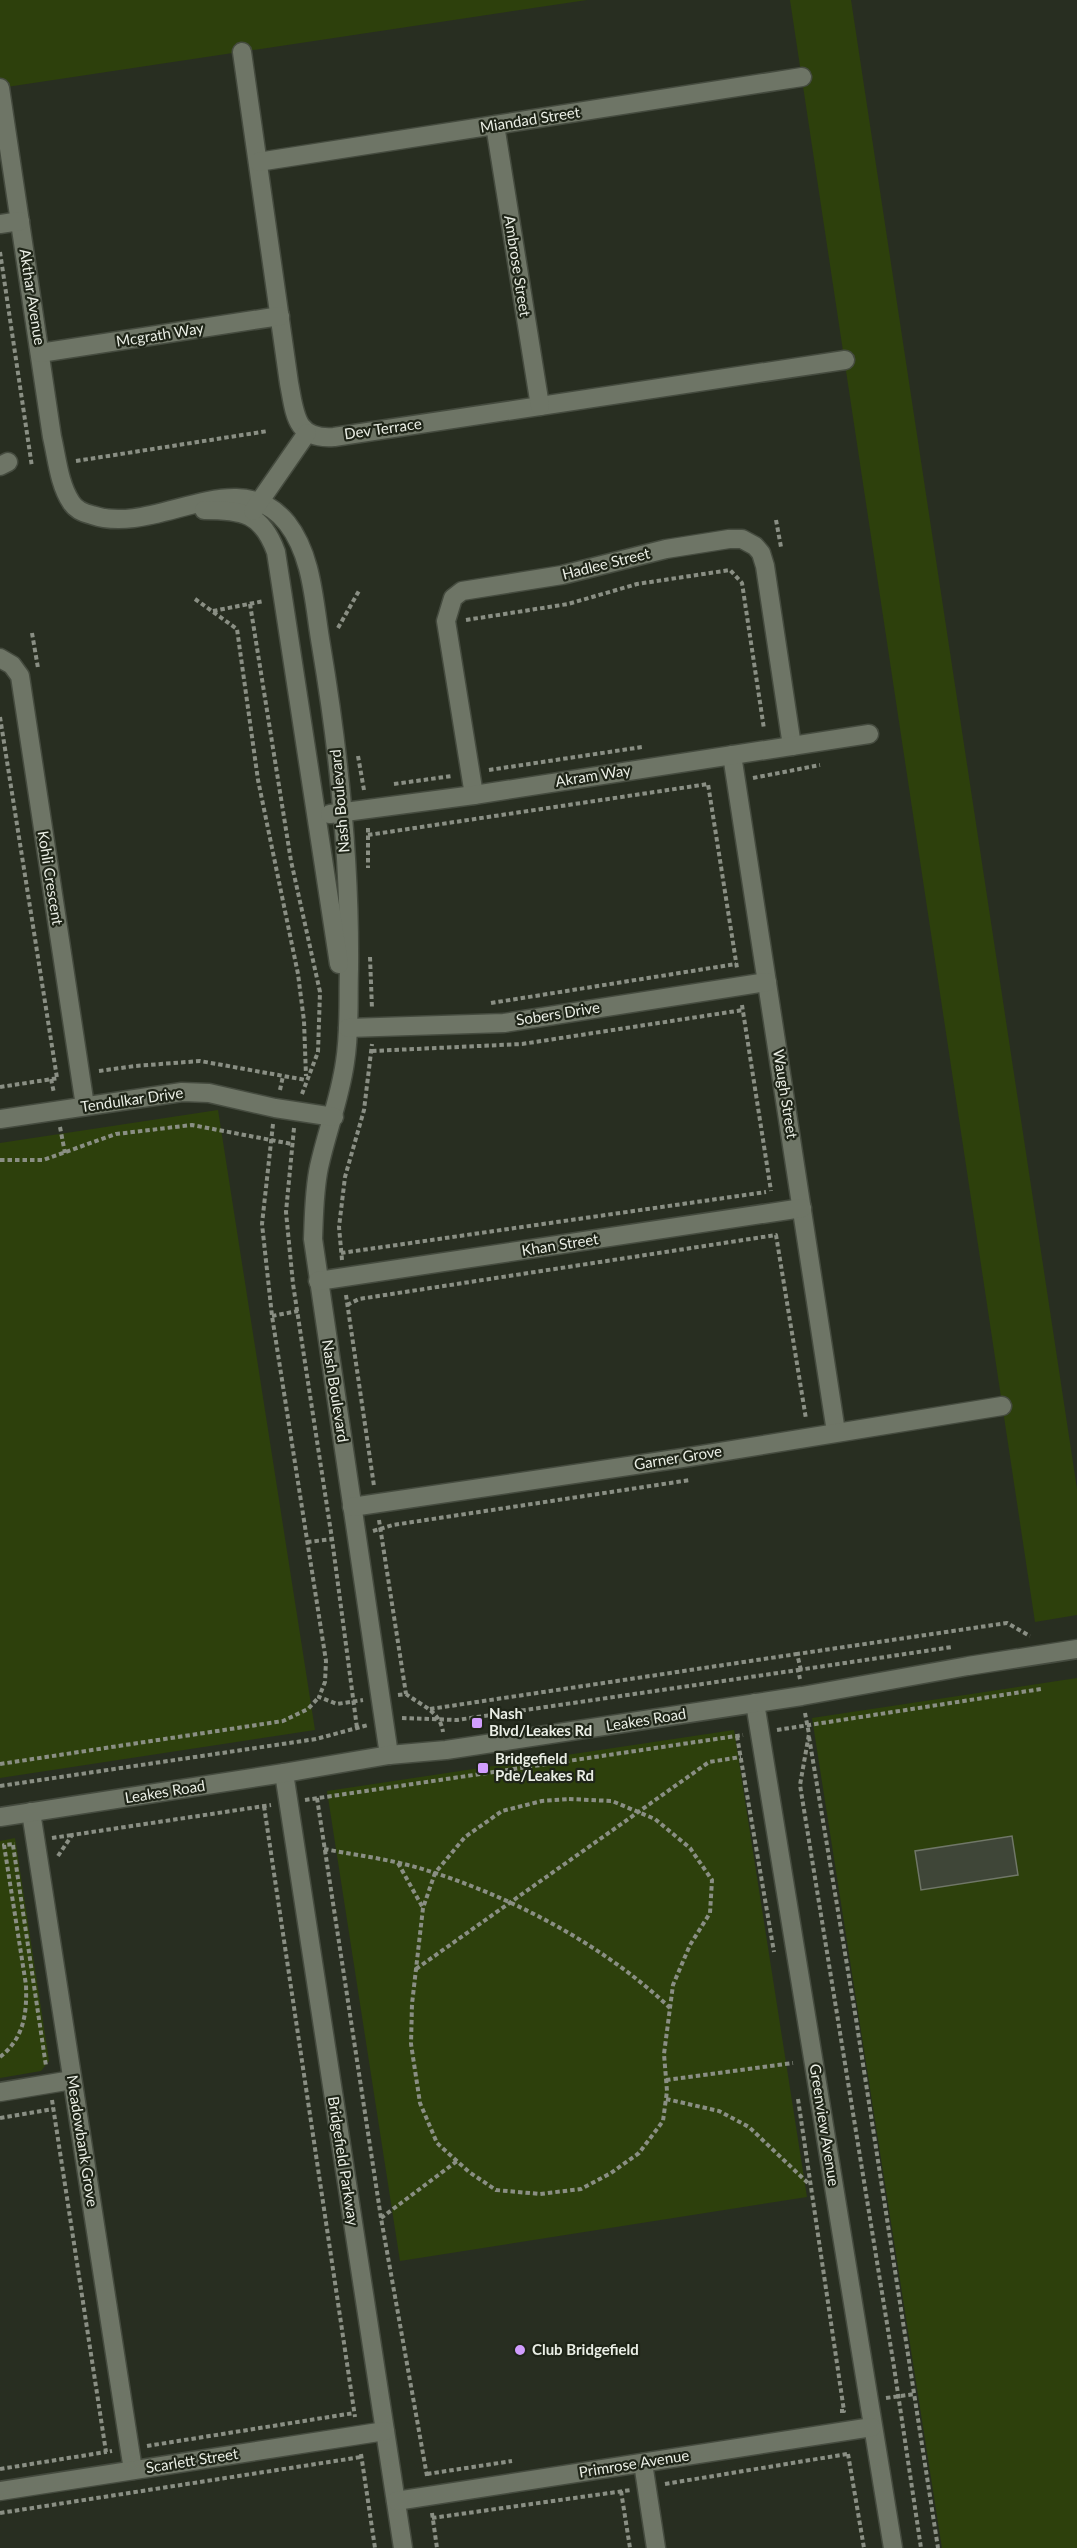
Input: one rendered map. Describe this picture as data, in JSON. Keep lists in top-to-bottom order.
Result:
{
  "streets": {
    "street": [
      "Miandad Street",
      "Ambrose Street",
      "Akthar Avenue",
      "Mcgrath Way",
      "Dev Terrace",
      "Hadlee Street",
      "Akram Way",
      "Nash Boulevard",
      "Kohli Crescent",
      "Sobers Drive",
      "Waugh Street",
      "Tendulkar Drive",
      "Khan Street",
      "Garner Grove",
      "Leakes Road",
      "Greenview Avenue",
      "Meadowbank Grove",
      "Bridgefield Parkway",
      "Scarlett Street",
      "Primrose Avenue"
    ]
  },
  "crossings": [
    ["Miandad Street", "Ambrose Street"],
    ["Ambrose Street", "Dev Terrace"],
    ["Akthar Avenue", "Mcgrath Way"],
    ["Akthar Avenue", "Nash Boulevard"],
    ["Hadlee Street", "Akram Way"],
    ["Akram Way", "Nash Boulevard"],
    ["Akram Way", "Waugh Street"],
    ["Nash Boulevard", "Sobers Drive"],
    ["Nash Boulevard", "Tendulkar Drive"],
    ["Nash Boulevard", "Khan Street"],
    ["Nash Boulevard", "Garner Grove"],
    ["Nash Boulevard", "Leakes Road"],
    ["Kohli Crescent", "Tendulkar Drive"],
    ["Sobers Drive", "Waugh Street"],
    ["Waugh Street", "Khan Street"],
    ["Waugh Street", "Garner Grove"],
    ["Leakes Road", "Greenview Avenue"],
    ["Leakes Road", "Meadowbank Grove"],
    ["Leakes Road", "Bridgefield Parkway"],
    ["Greenview Avenue", "Primrose Avenue"],
    ["Meadowbank Grove", "Scarlett Street"],
    ["Bridgefield Parkway", "Scarlett Street"],
    ["Bridgefield Parkway", "Primrose Avenue"]
  ],
  "places": {
    "transit": ["Nash Blvd/Leakes Rd", "Bridgefield Pde/Leakes Rd"],
    "other": ["Club Bridgefield"]
  }
}
